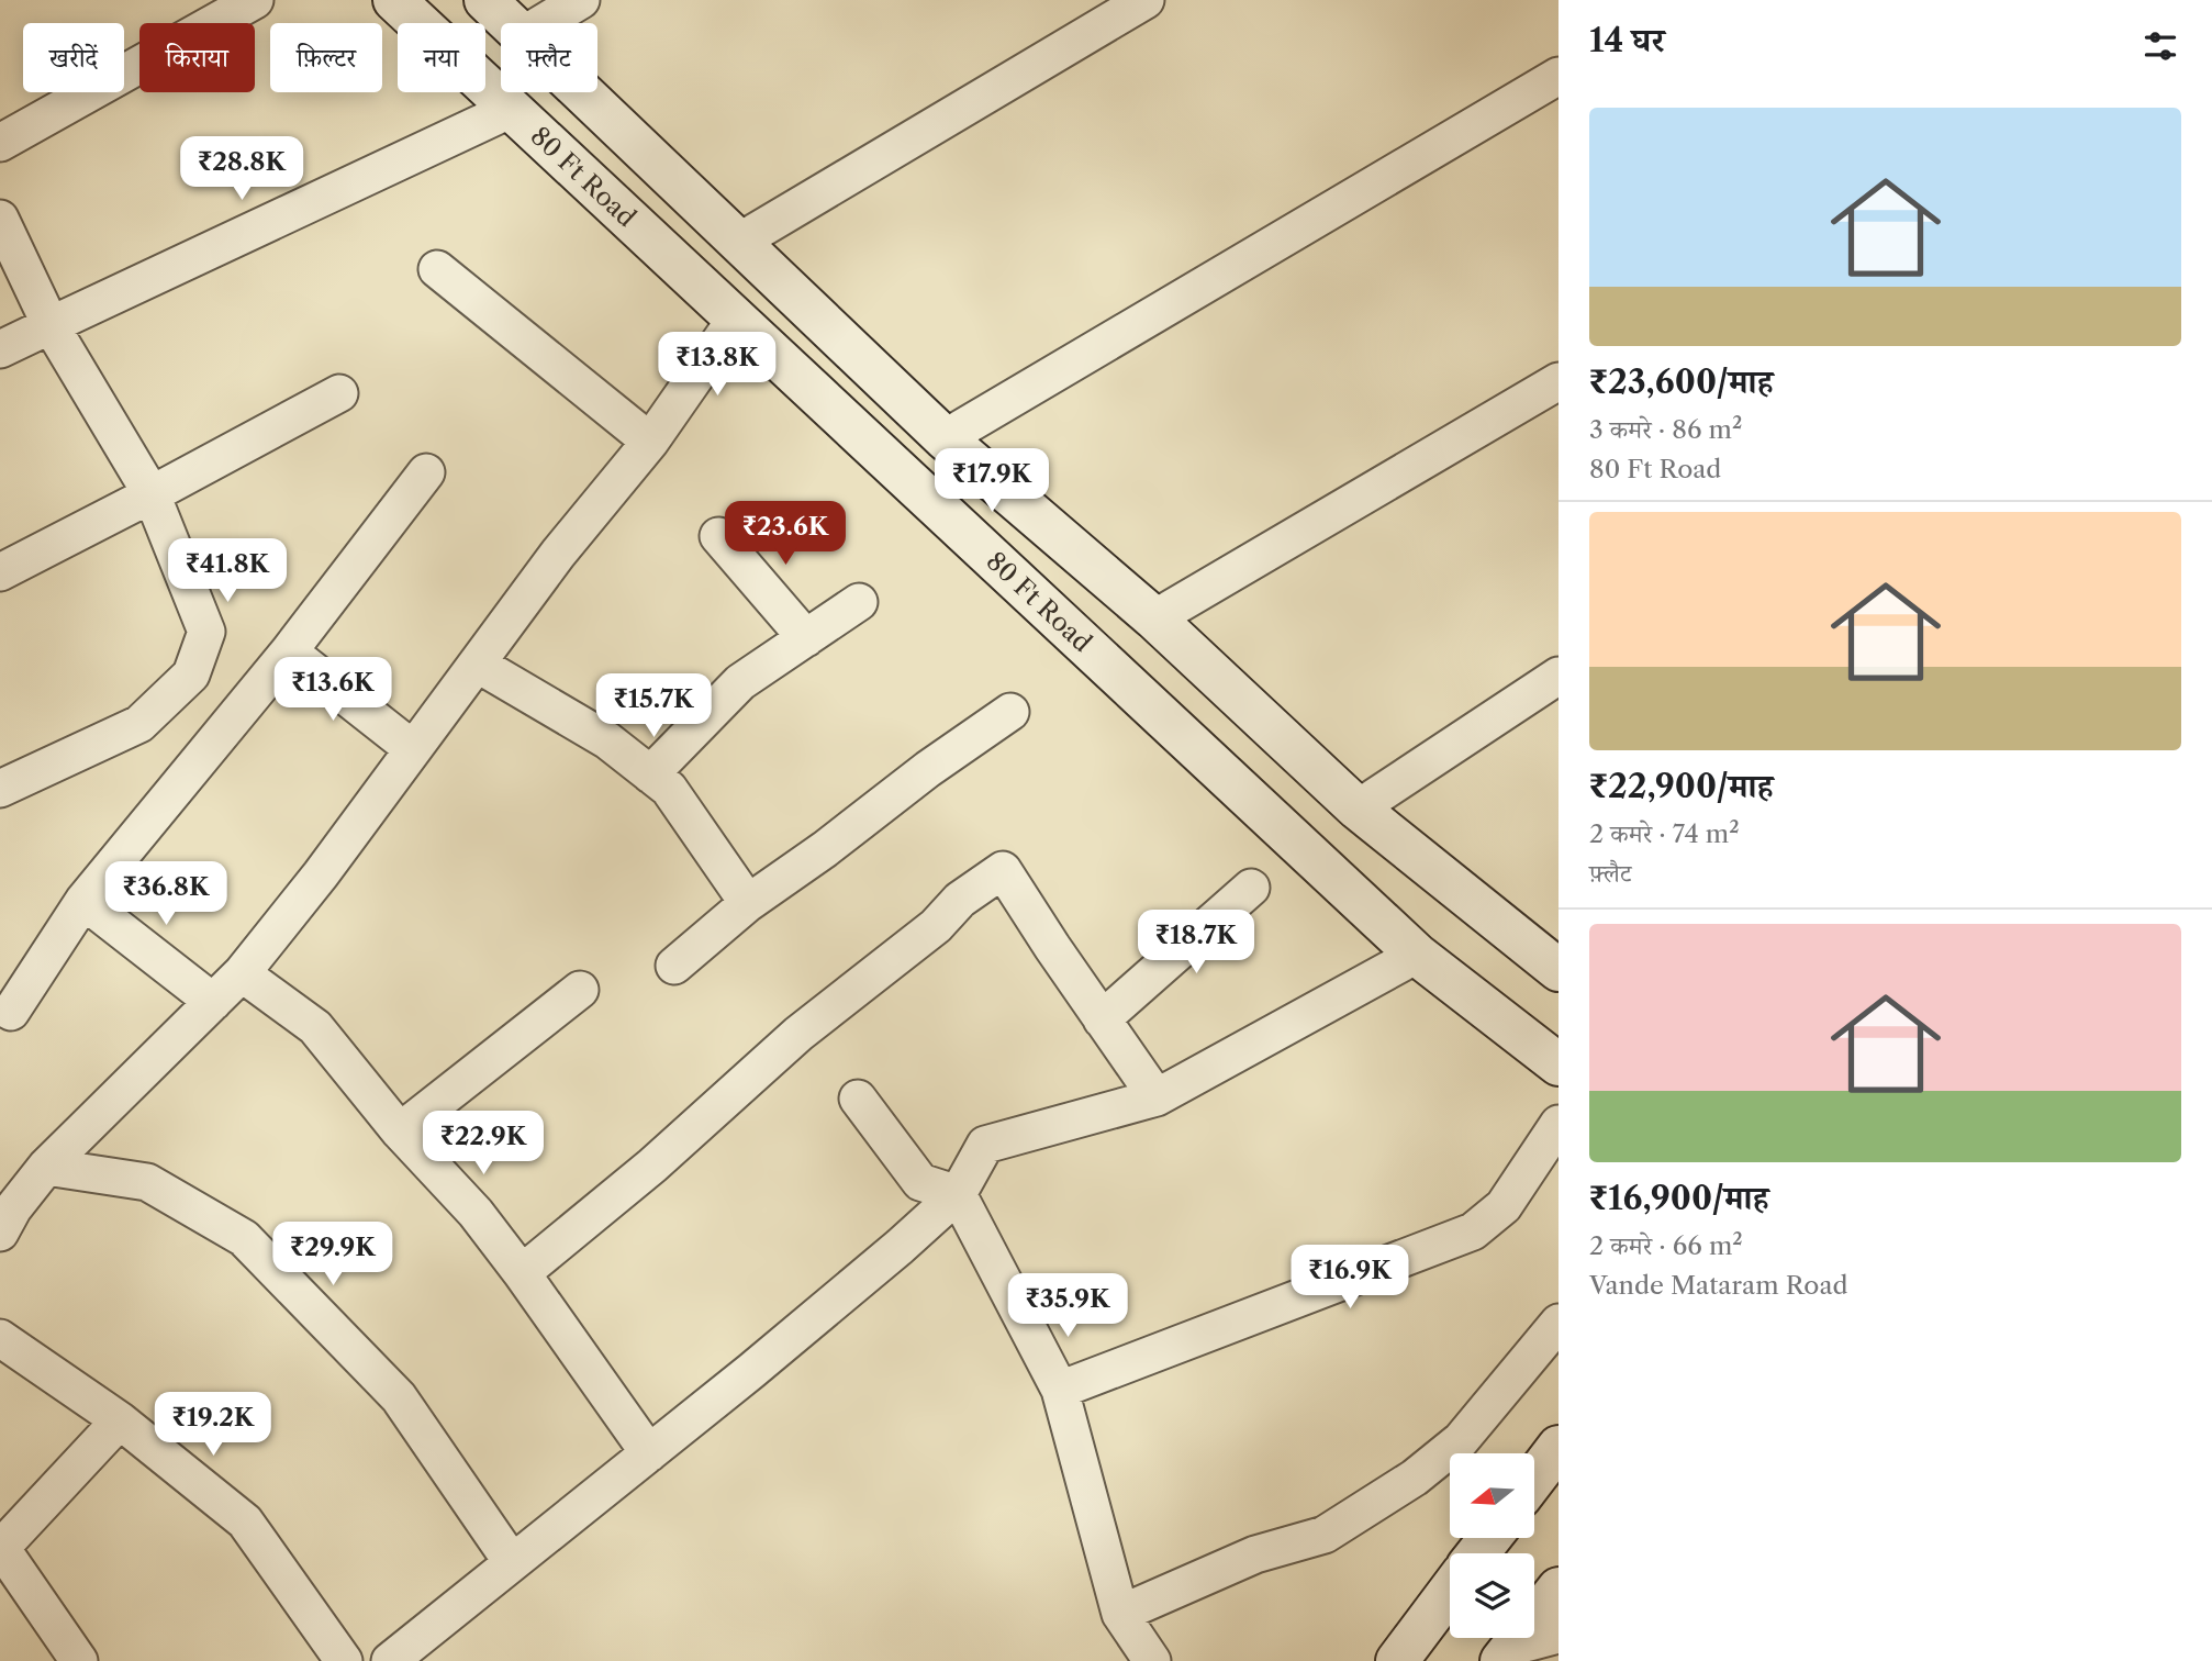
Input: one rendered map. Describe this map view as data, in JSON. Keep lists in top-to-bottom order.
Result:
{
  "streets": {
    "main road": ["80 Ft Road"]
  },
  "north": "left",
  "page": {
    "heading": "14 घर",
    "chip": [
      "खरीदें",
      "किराया",
      "फ़िल्टर",
      "नया",
      "फ़्लैट"
    ],
    "list": [
      {
        "name": "₹23,600/माह",
        "note": "3 कमरे · 86 m² · 80 Ft Road"
      },
      {
        "name": "₹22,900/माह",
        "note": "2 कमरे · 74 m² · फ़्लैट"
      },
      {
        "name": "₹16,900/माह",
        "note": "2 कमरे · 66 m² · Vande Mataram Road"
      }
    ],
    "price": [
      "₹28.8K",
      "₹13.8K",
      "₹17.9K",
      "₹23.6K",
      "₹41.8K",
      "₹13.6K",
      "₹15.7K",
      "₹36.8K",
      "₹18.7K",
      "₹22.9K",
      "₹29.9K",
      "₹16.9K",
      "₹35.9K",
      "₹19.2K"
    ]
  }
}
